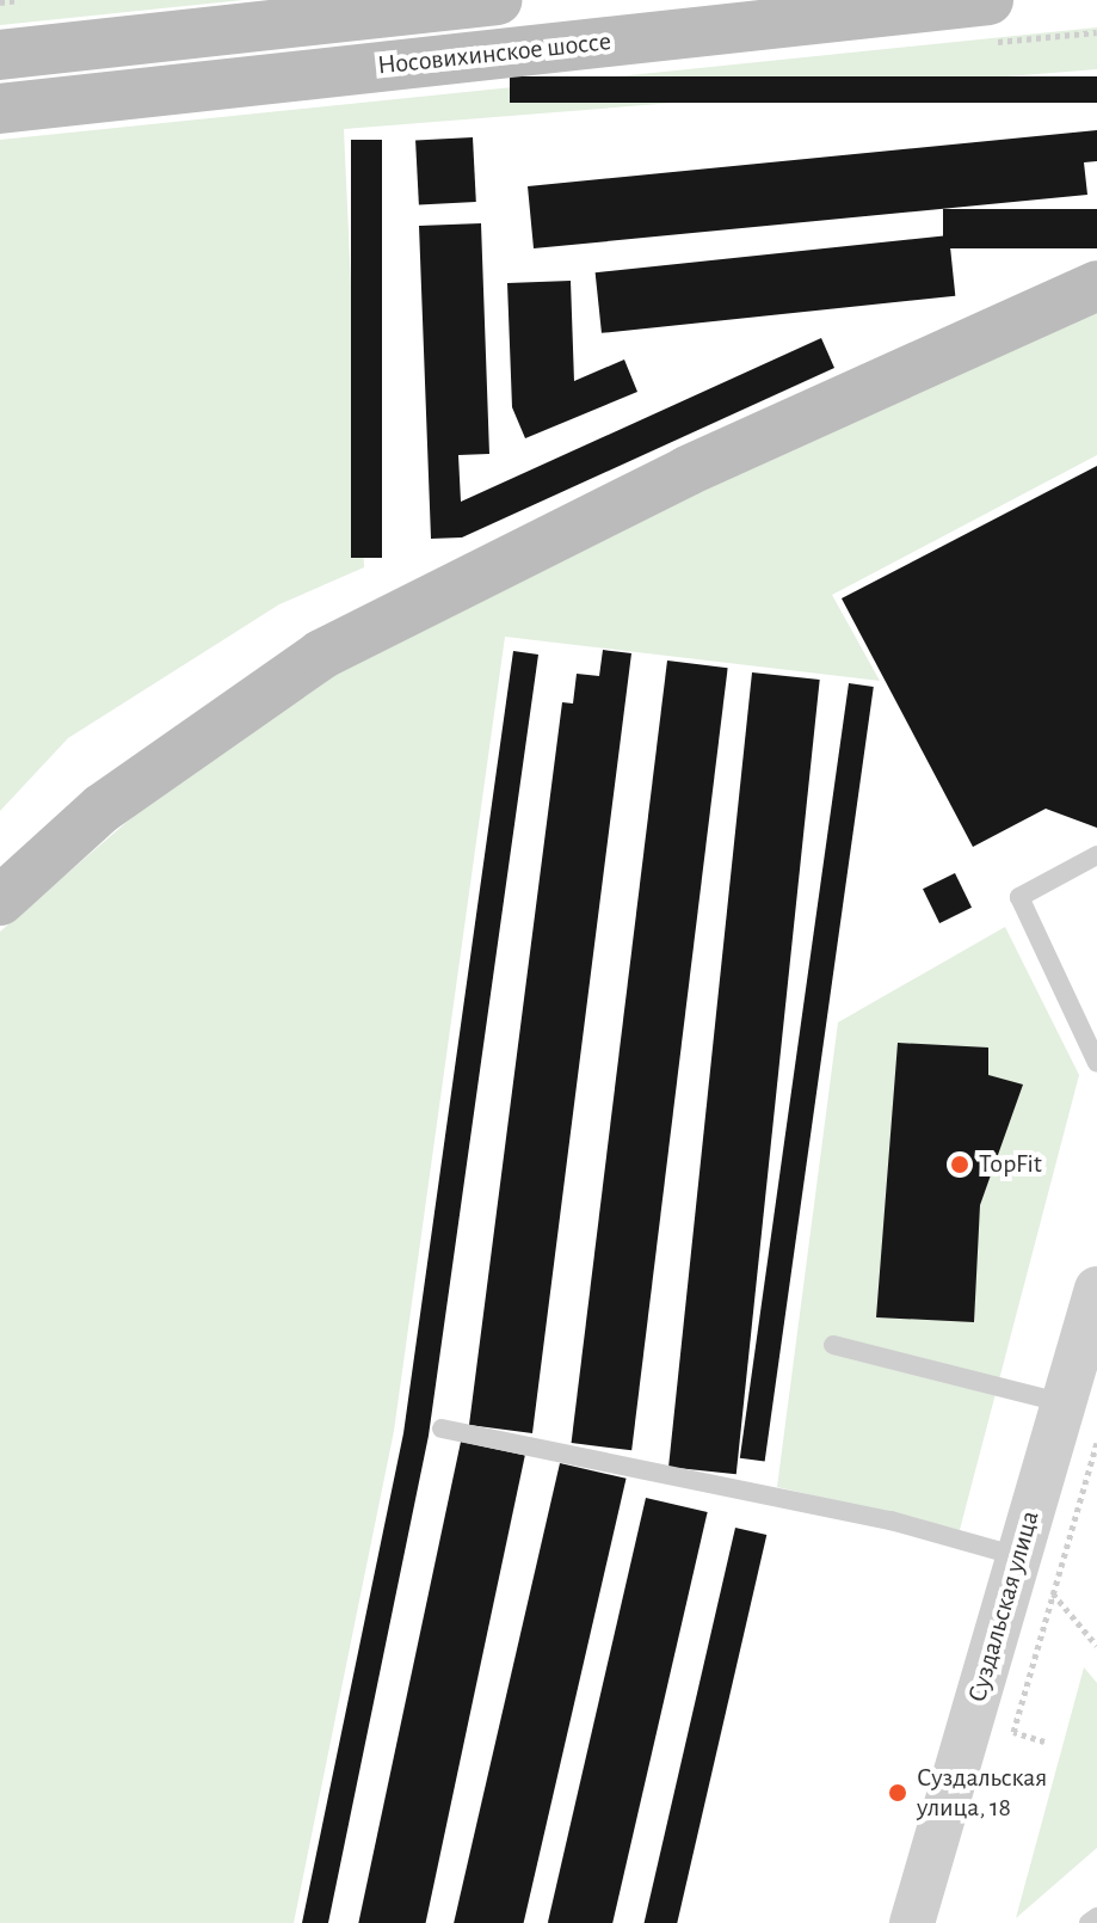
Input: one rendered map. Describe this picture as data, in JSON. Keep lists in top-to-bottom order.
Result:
{
  "streets": {
    "main road": ["Носовихинское шоссе"],
    "street": ["Суздальская улица"]
  },
  "places": ["TopFit", "Суздальская улица, 18"]
}
